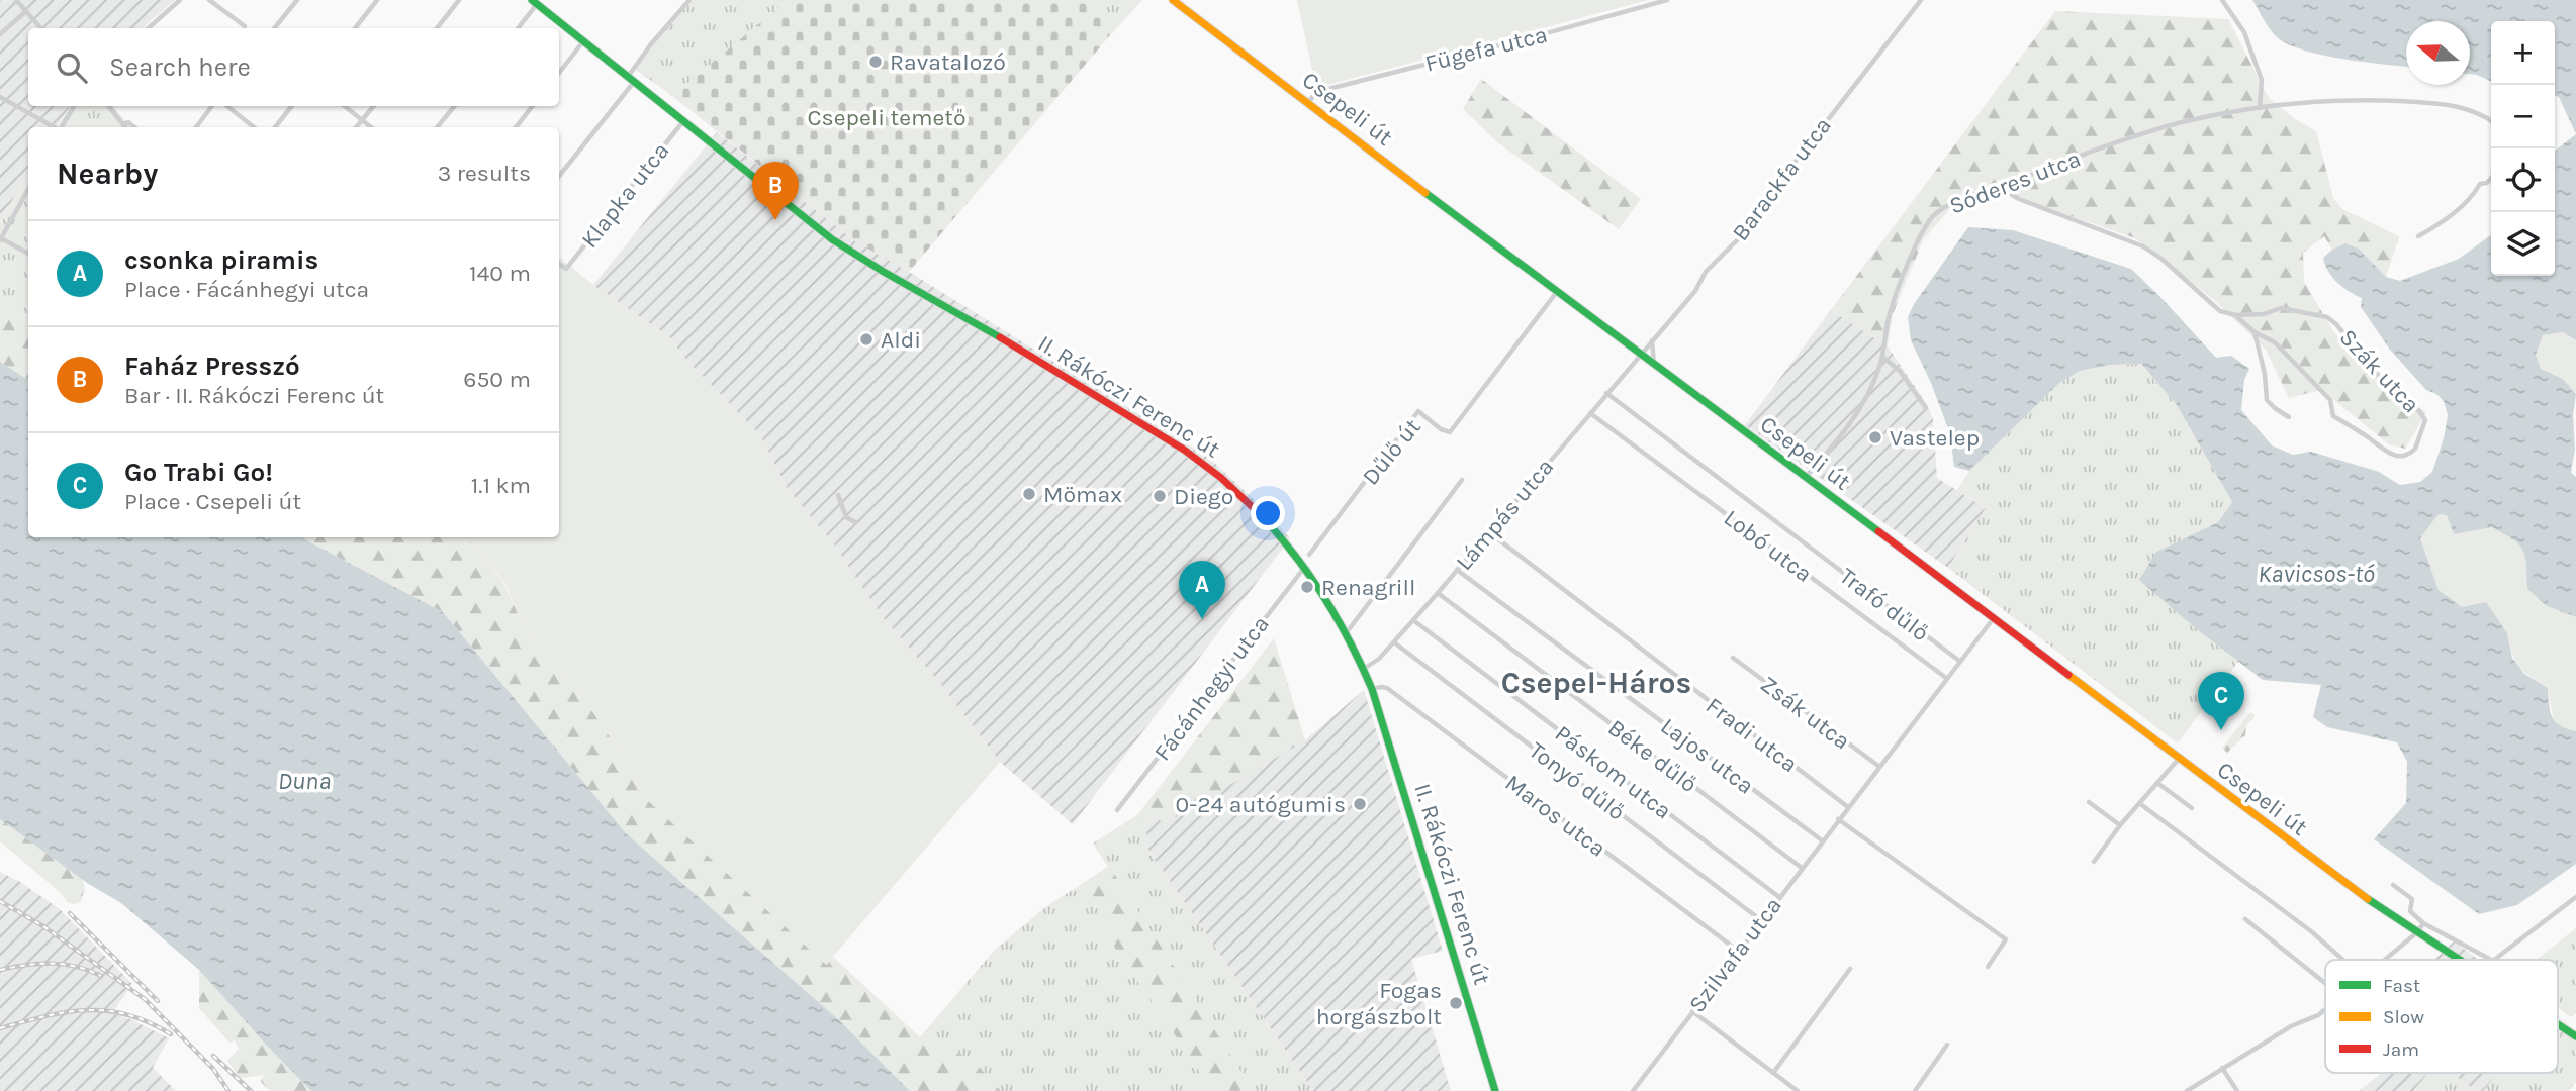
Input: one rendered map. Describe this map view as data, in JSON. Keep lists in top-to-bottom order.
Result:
{
  "streets": {
    "street": [
      "Fügefa utca",
      "Csepeli út",
      "Barackfa utca",
      "Sóderes utca",
      "Klapka utca",
      "Szák utca",
      "II. Rákóczi Ferenc út",
      "Dűlő út",
      "Lámpás utca",
      "Lobó utca",
      "Trafó dűlő",
      "Fácánhegyi utca",
      "Zsák utca",
      "Fradi utca",
      "Béke dűlő",
      "Lajos utca",
      "Páskom utca",
      "Tonyó dűlő",
      "Maros utca",
      "Szilvafa utca"
    ]
  },
  "crossings": [
    ["Fügefa utca", "Csepeli út"],
    ["Csepeli út", "Barackfa utca"],
    ["Csepeli út", "Sóderes utca"],
    ["Csepeli út", "Dűlő út"],
    ["Csepeli út", "Lámpás utca"],
    ["Csepeli út", "Szilvafa utca"],
    ["Barackfa utca", "Lámpás utca"],
    ["Sóderes utca", "Szák utca"],
    ["Klapka utca", "II. Rákóczi Ferenc út"],
    ["II. Rákóczi Ferenc út", "Lámpás utca"],
    ["II. Rákóczi Ferenc út", "Fácánhegyi utca"],
    ["II. Rákóczi Ferenc út", "Maros utca"],
    ["Lámpás utca", "Lobó utca"],
    ["Lámpás utca", "Trafó dűlő"],
    ["Lámpás utca", "Fradi utca"],
    ["Lámpás utca", "Béke dűlő"],
    ["Lámpás utca", "Lajos utca"],
    ["Lámpás utca", "Páskom utca"],
    ["Lámpás utca", "Tonyó dűlő"],
    ["Lobó utca", "Szilvafa utca"],
    ["Trafó dűlő", "Szilvafa utca"],
    ["Zsák utca", "Szilvafa utca"],
    ["Fradi utca", "Szilvafa utca"],
    ["Béke dűlő", "Szilvafa utca"],
    ["Lajos utca", "Szilvafa utca"],
    ["Páskom utca", "Szilvafa utca"],
    ["Tonyó dűlő", "Szilvafa utca"],
    ["Maros utca", "Szilvafa utca"]
  ],
  "districts": ["Csepel-Háros"],
  "water": ["Kavicsos-tó", "Duna"],
  "parks": ["Csepeli temető"],
  "places": [
    "Ravatalozó",
    "Aldi",
    "Vastelep",
    "Mömax",
    "Diego",
    "Renagrill",
    "0-24 autógumis",
    "Fogas horgászbolt"
  ],
  "legend": ["Fast", "Slow", "Jam"],
  "north": "left",
  "page": {
    "map_buttons": ["+", "−"],
    "search": "Search here",
    "heading": ["Nearby", "3 results"],
    "pins": ["B", "A", "C"],
    "list": [
      {
        "mark": "A",
        "name": "csonka piramis",
        "note": "Place · Fácánhegyi utca",
        "value": "140 m"
      },
      {
        "mark": "B",
        "name": "Faház Presszó",
        "note": "Bar · II. Rákóczi Ferenc út",
        "value": "650 m"
      },
      {
        "mark": "C",
        "name": "Go Trabi Go!",
        "note": "Place · Csepeli út",
        "value": "1.1 km"
      }
    ]
  }
}
